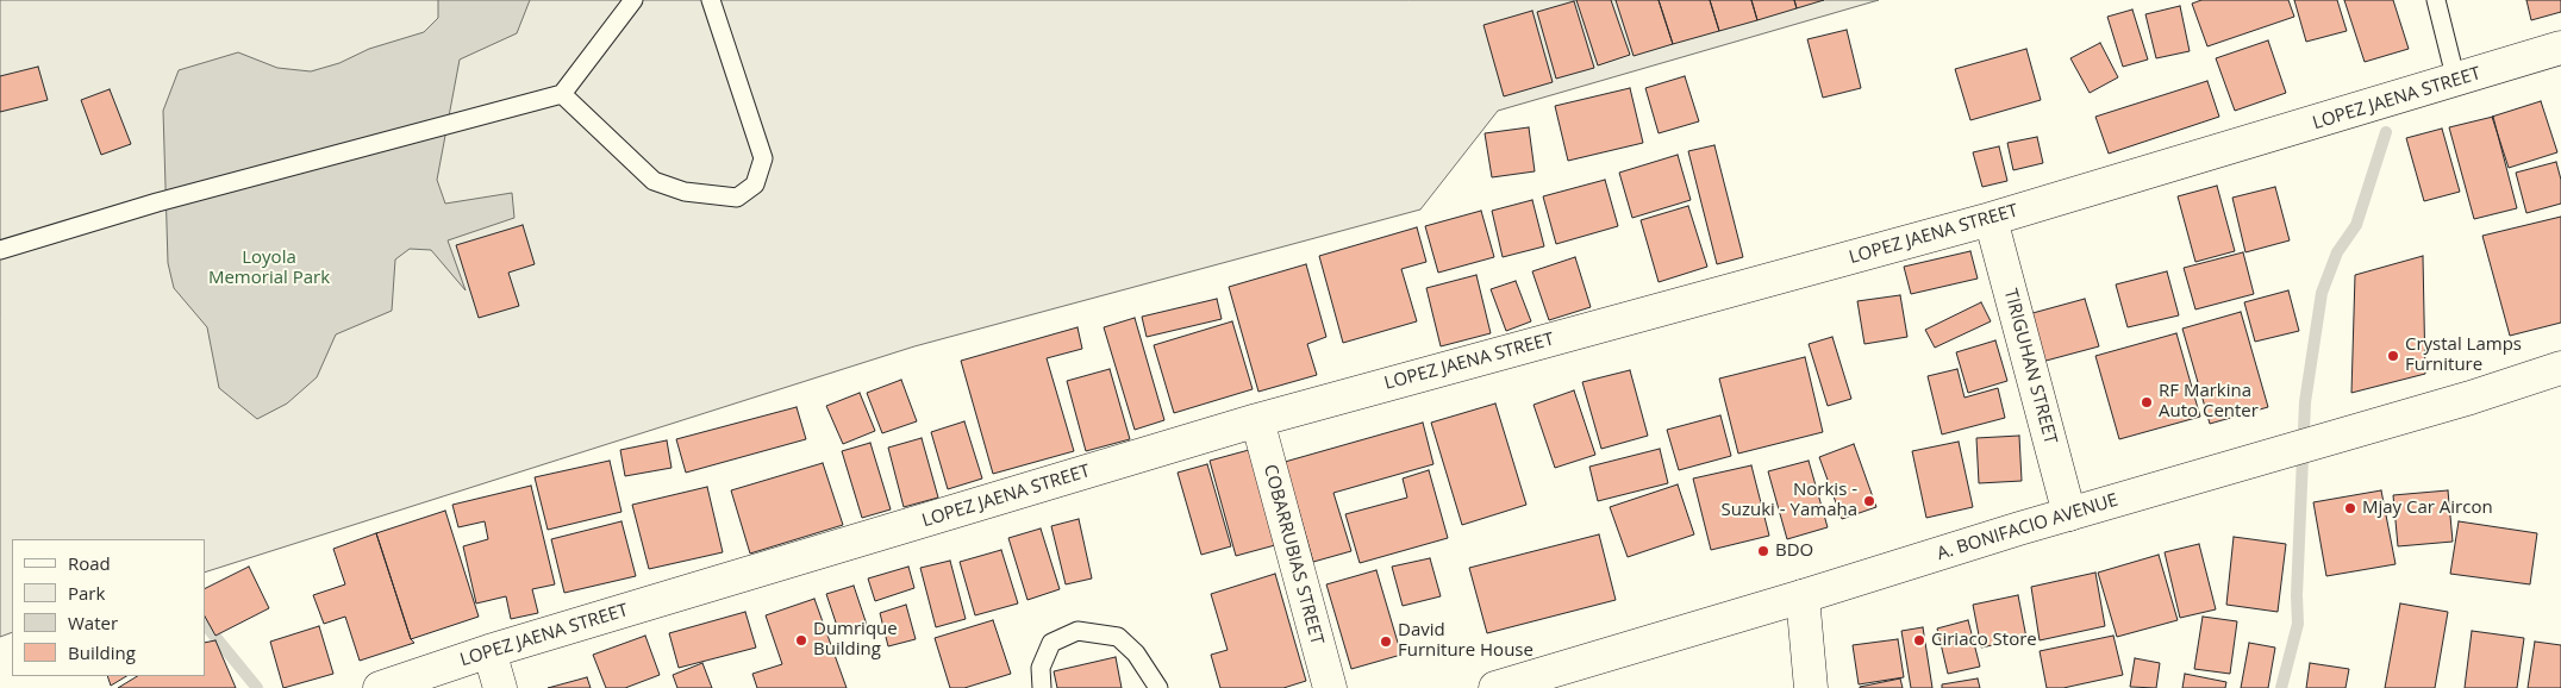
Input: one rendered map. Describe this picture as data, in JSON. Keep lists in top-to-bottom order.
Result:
{
  "streets": {
    "street": [
      "LOPEZ JAENA STREET",
      "TIRIGUHAN STREET",
      "A. BONIFACIO AVENUE",
      "COBARRUBIAS STREET"
    ]
  },
  "crossings": [
    ["LOPEZ JAENA STREET", "TIRIGUHAN STREET"],
    ["LOPEZ JAENA STREET", "COBARRUBIAS STREET"],
    ["TIRIGUHAN STREET", "A. BONIFACIO AVENUE"]
  ],
  "parks": ["Loyola Memorial Park"],
  "places": [
    "Crystal Lamps Furniture",
    "RF Markina Auto Center",
    "Norkis - Suzuki - Yamaha",
    "Mjay Car Aircon",
    "BDO",
    "Dumrique Building",
    "Ciriaco Store",
    "David Furniture House"
  ],
  "legend": [
    "Road",
    "Park",
    "Water",
    "Building"
  ]
}
